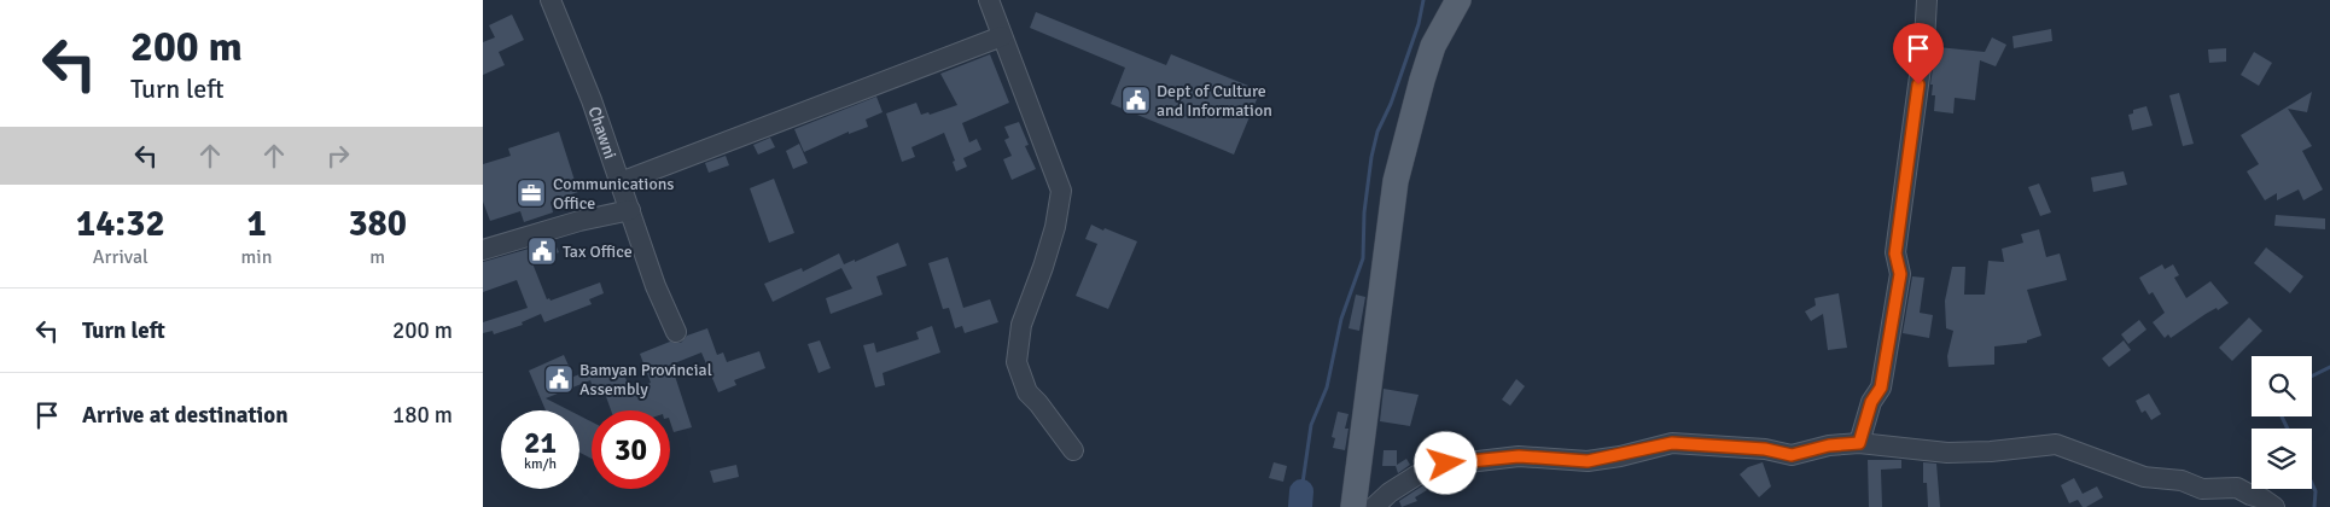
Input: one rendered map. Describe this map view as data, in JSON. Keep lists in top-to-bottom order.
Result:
{
  "streets": {
    "street": ["Chawni"]
  },
  "places": {
    "public building": ["Dept of Culture and Information", "Tax Office", "Bamyan Provincial Assembly"],
    "office": ["Communications Office"]
  },
  "page": {
    "turn": ["200 m", "Turn left"],
    "eta": [
      "14:32",
      "Arrival",
      "1",
      "min",
      "380",
      "m"
    ],
    "list": [
      {
        "name": "Turn left",
        "value": "200 m"
      },
      {
        "name": "Arrive at destination",
        "value": "180 m"
      }
    ],
    "speed": "21 km/h",
    "limit": "30"
  }
}
